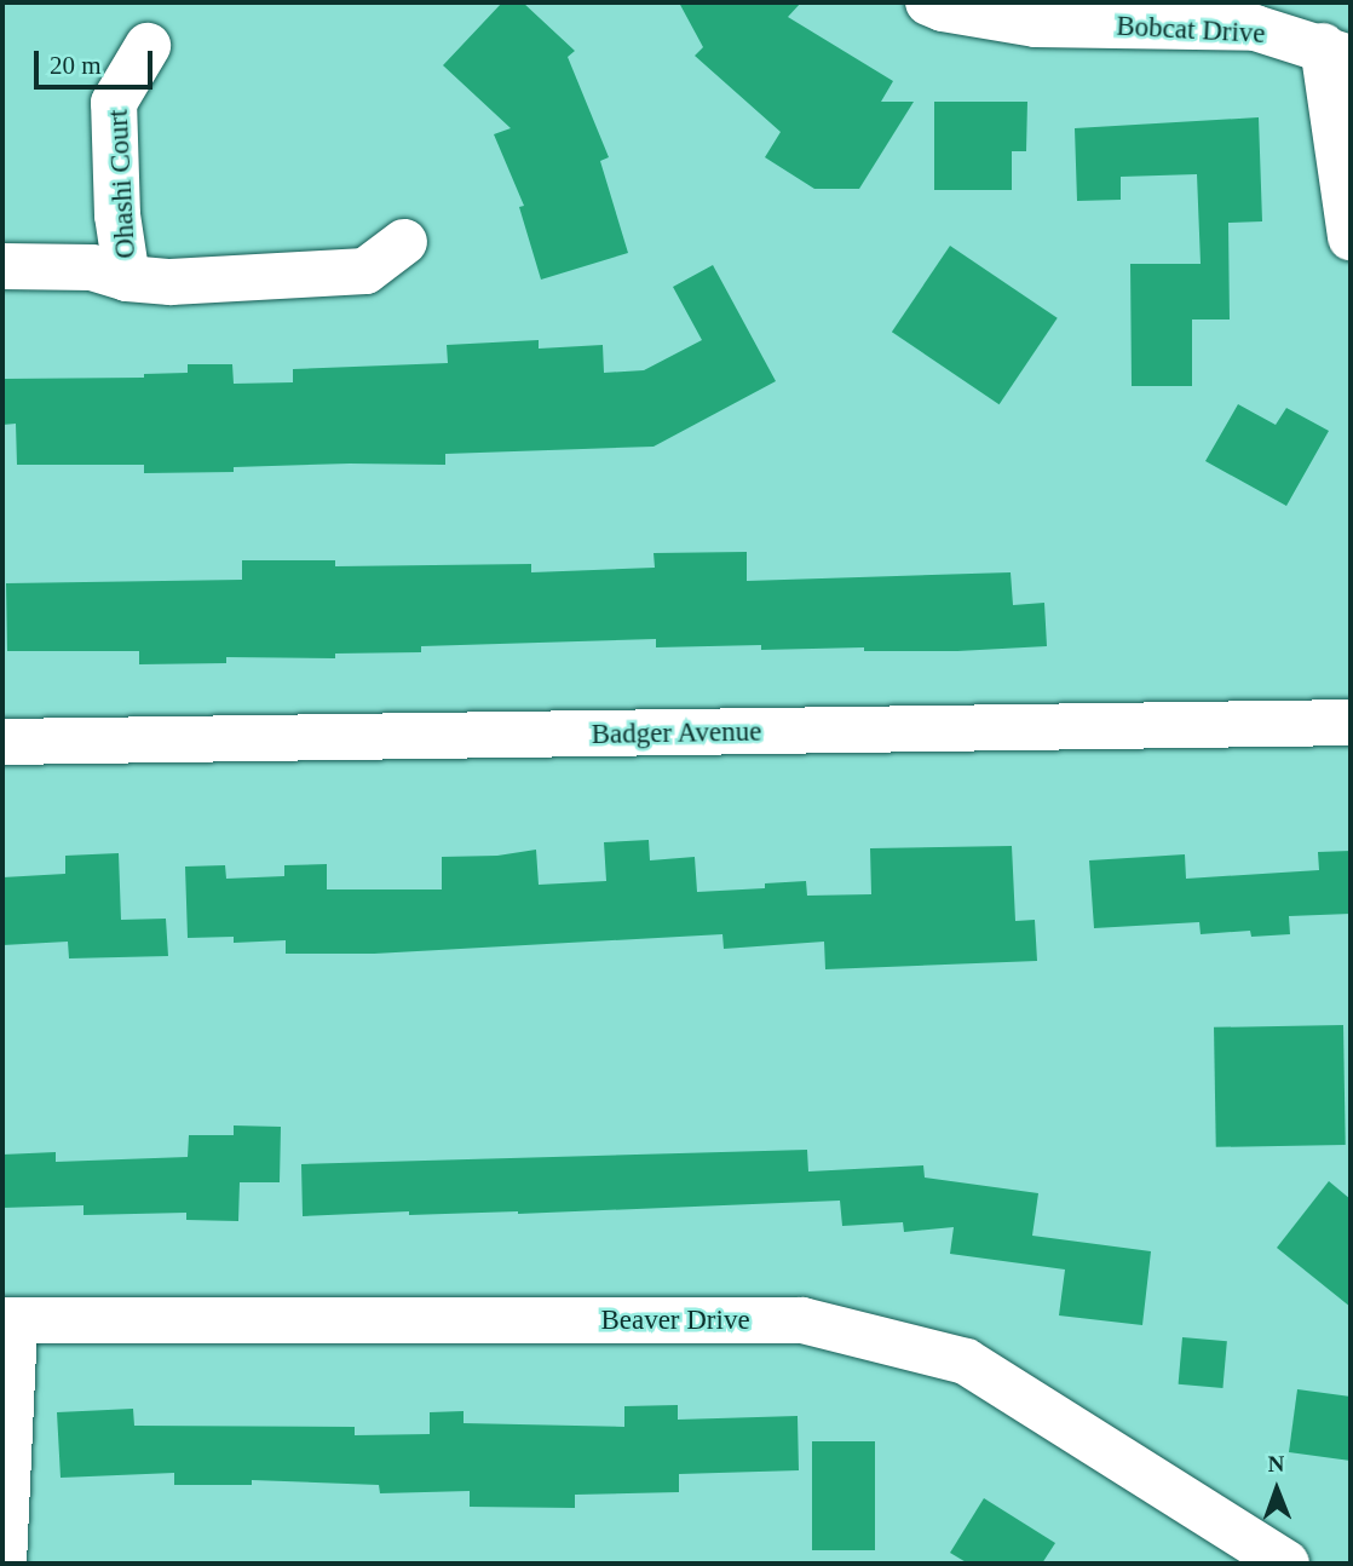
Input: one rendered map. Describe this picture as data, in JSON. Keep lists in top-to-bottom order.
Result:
{
  "streets": {
    "street": [
      "Bobcat Drive",
      "Ohashi Court",
      "Badger Avenue",
      "Beaver Drive"
    ]
  },
  "scale_bar": "20 m",
  "north": "top"
}
